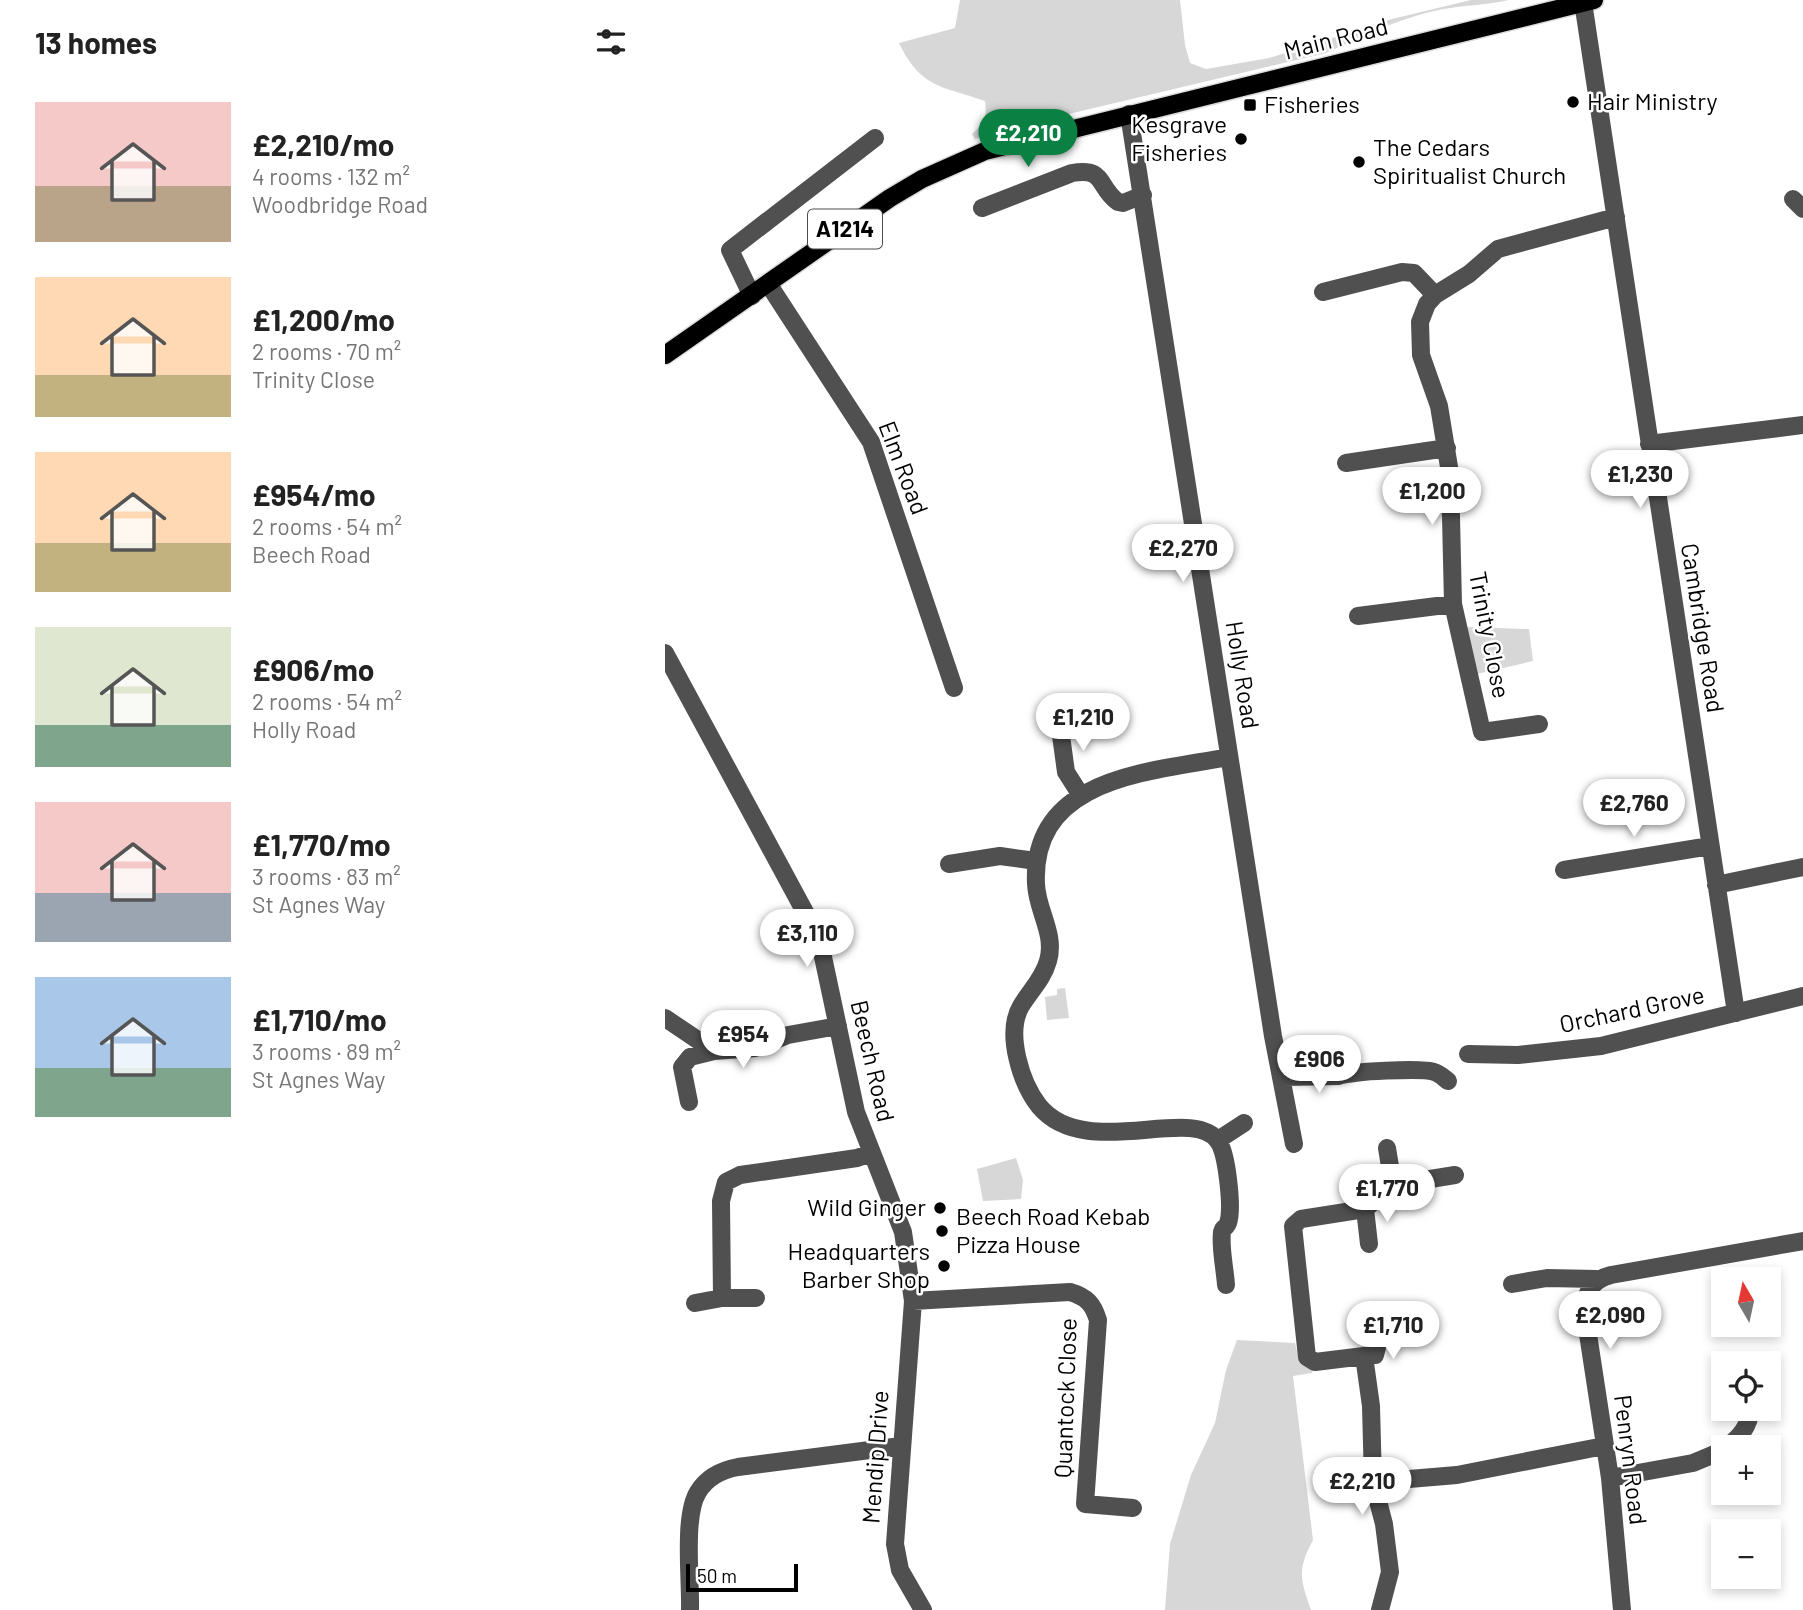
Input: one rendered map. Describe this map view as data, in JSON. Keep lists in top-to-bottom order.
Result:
{
  "streets": {
    "main road": ["Main Road", "A1214"],
    "street": [
      "Elm Road",
      "Cambridge Road",
      "Trinity Close",
      "Holly Road",
      "Orchard Grove",
      "Beech Road",
      "Quantock Close",
      "Mendip Drive",
      "Penryn Road"
    ]
  },
  "crossings": [
    ["Main Road", "A1214"],
    ["Main Road", "Cambridge Road"],
    ["Main Road", "Holly Road"],
    ["A1214", "Elm Road"],
    ["A1214", "Holly Road"],
    ["Cambridge Road", "Trinity Close"],
    ["Cambridge Road", "Orchard Grove"],
    ["Beech Road", "Quantock Close"],
    ["Beech Road", "Mendip Drive"],
    ["Quantock Close", "Mendip Drive"]
  ],
  "places": {
    "other": [
      "Hair Ministry",
      "Kesgrave Fisheries",
      "The Cedars Spiritualist Church",
      "Wild Ginger",
      "Beech Road Kebab Pizza House",
      "Headquarters Barber Shop"
    ],
    "transit": ["Fisheries"]
  },
  "scale_bar": "50 m",
  "north": "top",
  "page": {
    "heading": "13 homes",
    "list": [
      {
        "name": "£2,210/mo",
        "note": "4 rooms · 132 m² · Woodbridge Road"
      },
      {
        "name": "£1,200/mo",
        "note": "2 rooms · 70 m² · Trinity Close"
      },
      {
        "name": "£954/mo",
        "note": "2 rooms · 54 m² · Beech Road"
      },
      {
        "name": "£906/mo",
        "note": "2 rooms · 54 m² · Holly Road"
      },
      {
        "name": "£1,770/mo",
        "note": "3 rooms · 83 m² · St Agnes Way"
      },
      {
        "name": "£1,710/mo",
        "note": "3 rooms · 89 m² · St Agnes Way"
      }
    ],
    "price": [
      "£2,210",
      "£1,230",
      "£1,200",
      "£2,270",
      "£1,210",
      "£2,760",
      "£3,110",
      "£954",
      "£906",
      "£1,770",
      "£2,090",
      "£1,710",
      "£2,210"
    ],
    "map_buttons": ["+", "−"],
    "scale": "50 m"
  }
}
